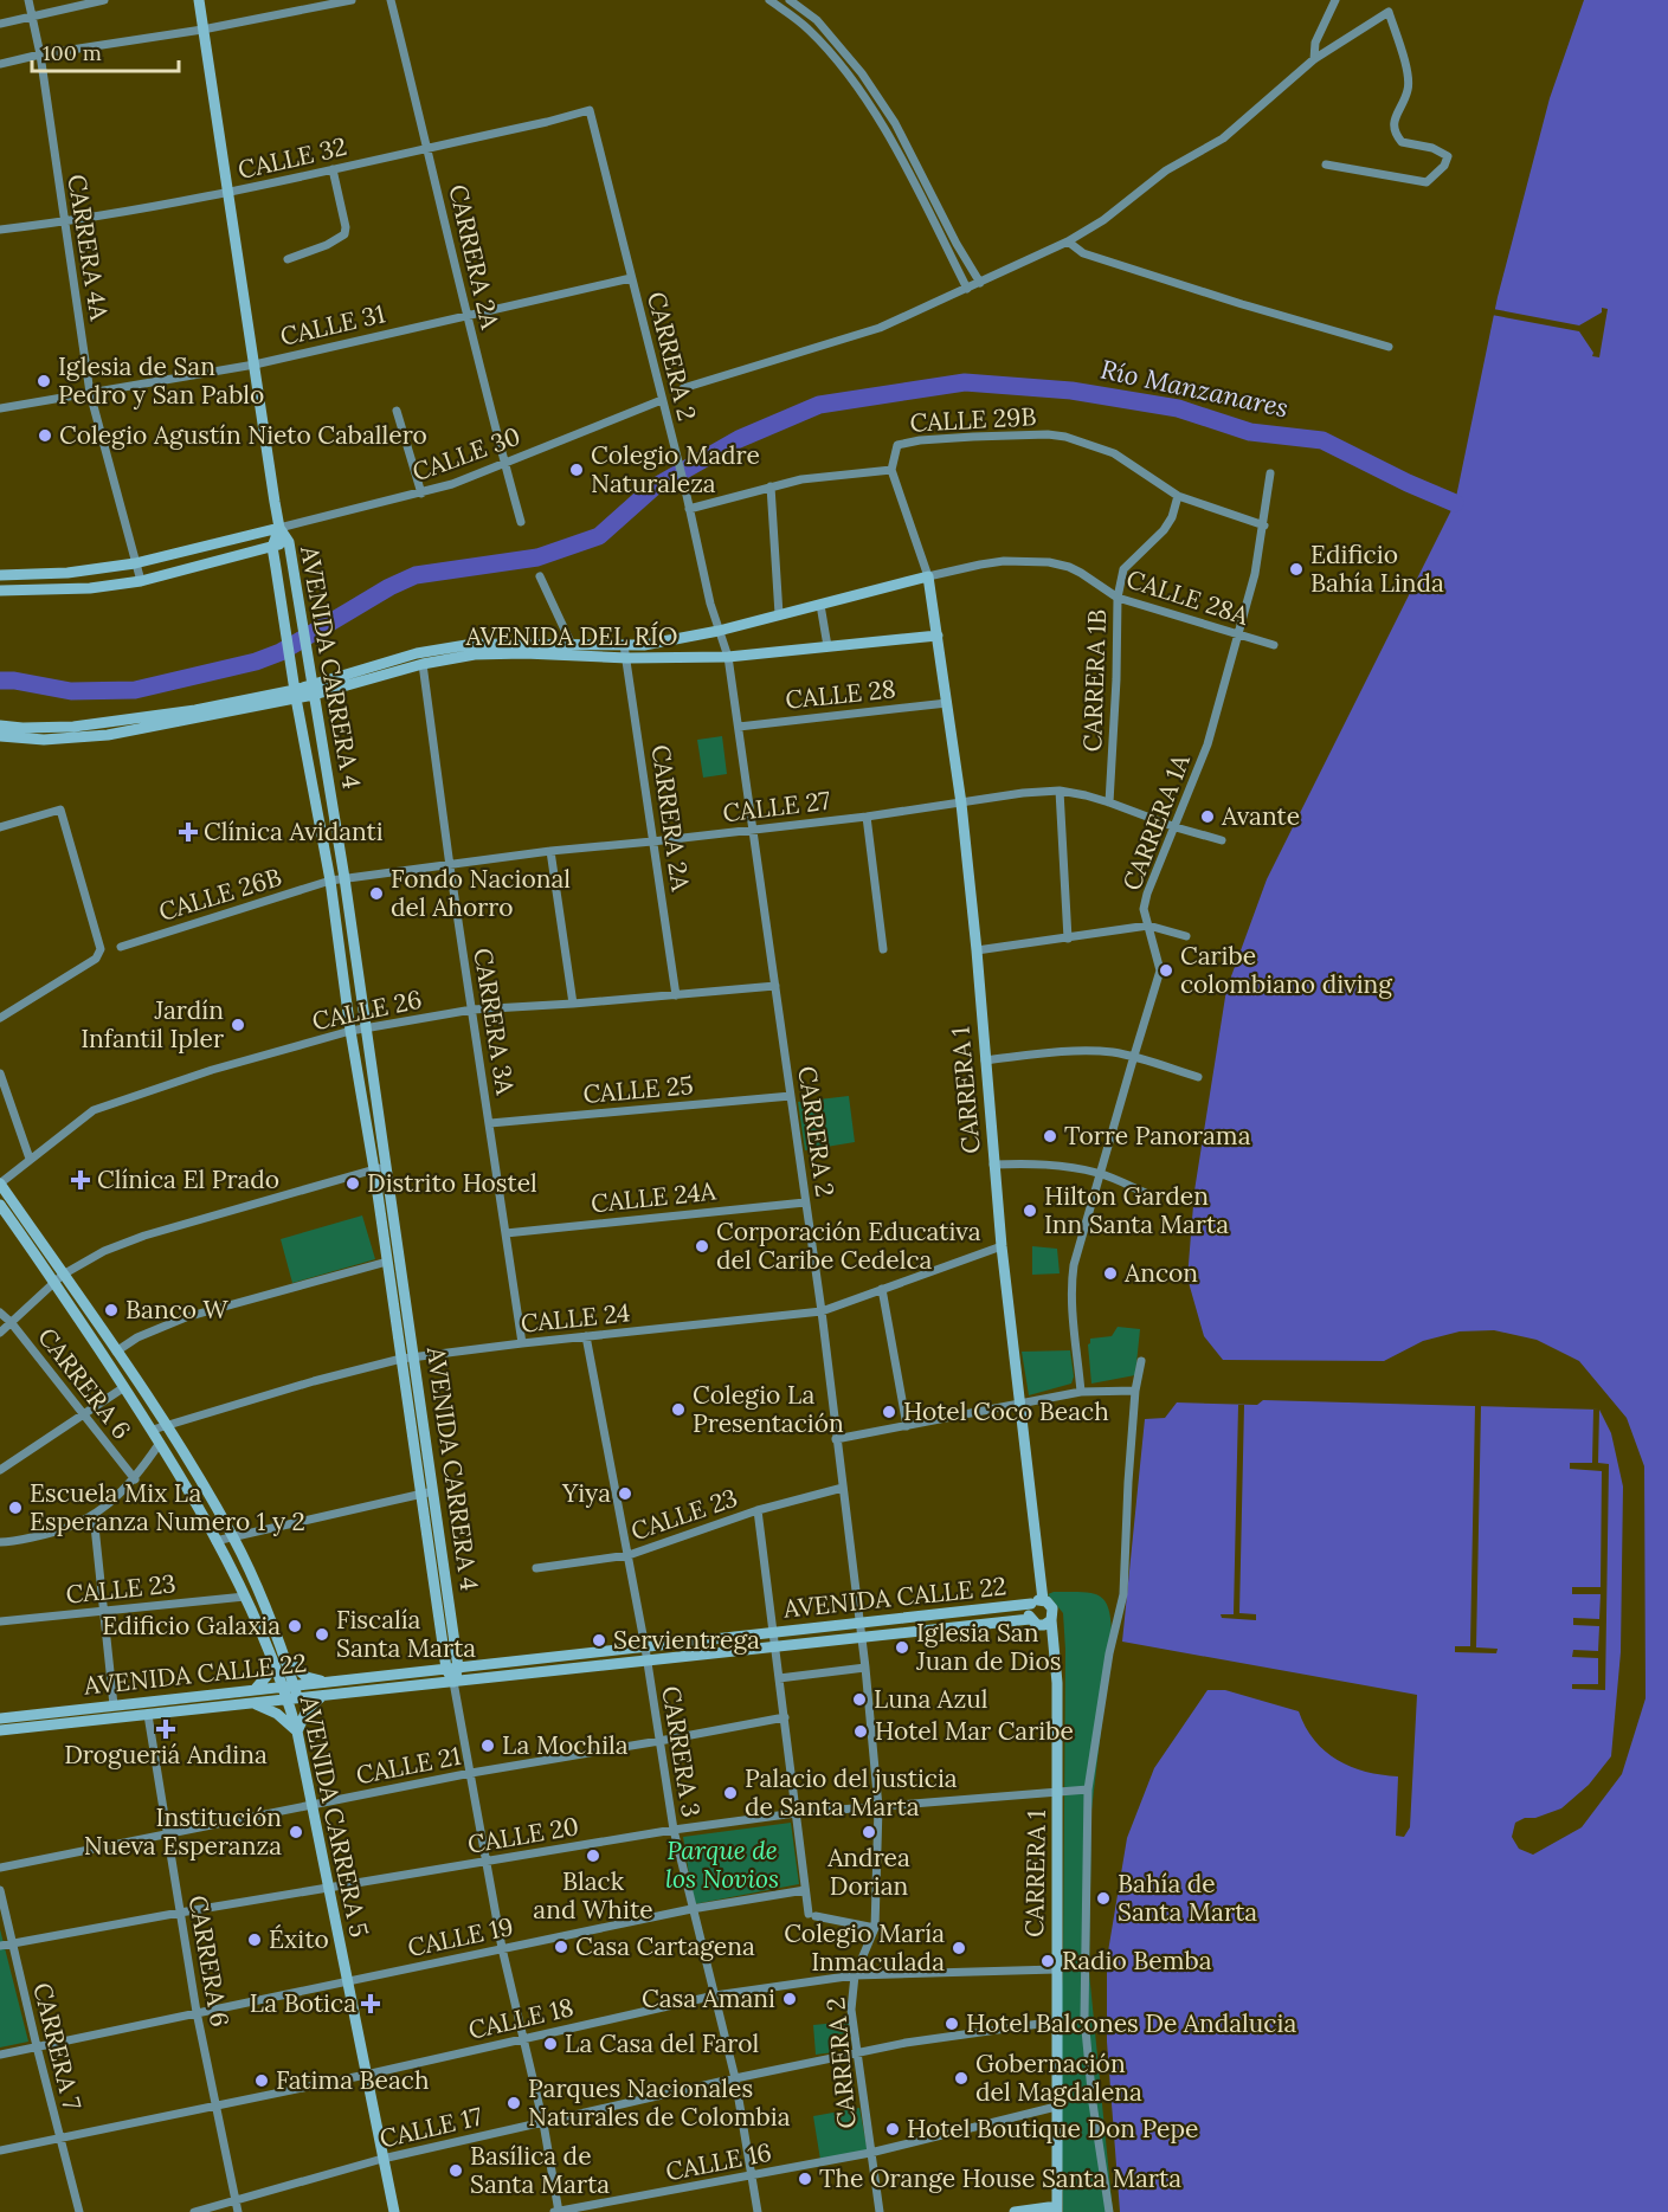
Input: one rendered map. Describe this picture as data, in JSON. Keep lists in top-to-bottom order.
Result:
{
  "streets": {
    "street": [
      "CALLE 32",
      "CARRERA 4A",
      "CARRERA 2A",
      "CALLE 31",
      "CARRERA 2",
      "CALLE 29B",
      "CALLE 30",
      "CALLE 28A",
      "AVENIDA DEL RÍO",
      "AVENIDA CARRERA 4",
      "CARRERA 1B",
      "CALLE 28",
      "CALLE 27",
      "CARRERA 1A",
      "CALLE 26B",
      "CALLE 26",
      "CARRERA 3A",
      "CALLE 25",
      "CARRERA 1",
      "CALLE 24A",
      "CALLE 24",
      "CARRERA 6",
      "CALLE 23",
      "AVENIDA CALLE 22",
      "CARRERA 3",
      "CALLE 21",
      "AVENIDA CARRERA 5",
      "CALLE 20",
      "CALLE 19",
      "CALLE 18",
      "CARRERA 7",
      "CALLE 17",
      "CALLE 16"
    ]
  },
  "crossings": [
    ["CALLE 32", "CARRERA 4A"],
    ["CALLE 32", "CARRERA 2A"],
    ["CALLE 32", "CARRERA 2"],
    ["CALLE 32", "AVENIDA CARRERA 4"],
    ["CARRERA 4A", "CALLE 31"],
    ["CARRERA 2A", "CALLE 31"],
    ["CARRERA 2A", "CALLE 30"],
    ["CARRERA 2A", "AVENIDA DEL RÍO"],
    ["CARRERA 2A", "CALLE 27"],
    ["CARRERA 2A", "CALLE 26"],
    ["CALLE 31", "CARRERA 2"],
    ["CALLE 31", "AVENIDA CARRERA 4"],
    ["CARRERA 2", "CALLE 29B"],
    ["CARRERA 2", "CALLE 30"],
    ["CARRERA 2", "AVENIDA DEL RÍO"],
    ["CARRERA 2", "CALLE 28"],
    ["CARRERA 2", "CALLE 27"],
    ["CARRERA 2", "CALLE 26"],
    ["CARRERA 2", "CALLE 25"],
    ["CARRERA 2", "CALLE 24A"],
    ["CARRERA 2", "CALLE 24"],
    ["CARRERA 2", "CALLE 23"],
    ["CARRERA 2", "AVENIDA CALLE 22"],
    ["CARRERA 2", "CALLE 20"],
    ["CARRERA 2", "CALLE 18"],
    ["CARRERA 2", "CALLE 17"],
    ["CARRERA 2", "CALLE 16"],
    ["CALLE 29B", "CARRERA 1B"],
    ["CALLE 29B", "CARRERA 1A"],
    ["CALLE 30", "AVENIDA CARRERA 4"],
    ["CALLE 28A", "AVENIDA DEL RÍO"],
    ["CALLE 28A", "CARRERA 1B"],
    ["CALLE 28A", "CARRERA 1A"],
    ["CALLE 28A", "CARRERA 1"],
    ["AVENIDA DEL RÍO", "AVENIDA CARRERA 4"],
    ["AVENIDA DEL RÍO", "CARRERA 3A"],
    ["AVENIDA DEL RÍO", "CARRERA 1"],
    ["AVENIDA CARRERA 4", "CALLE 27"],
    ["AVENIDA CARRERA 4", "CALLE 26B"],
    ["AVENIDA CARRERA 4", "CALLE 26"],
    ["AVENIDA CARRERA 4", "CALLE 24"],
    ["AVENIDA CARRERA 4", "AVENIDA CALLE 22"],
    ["CARRERA 1B", "CALLE 27"],
    ["CALLE 28", "CARRERA 1"],
    ["CALLE 27", "CARRERA 1A"],
    ["CALLE 27", "CALLE 26B"],
    ["CALLE 27", "CARRERA 3A"],
    ["CALLE 27", "CARRERA 1"],
    ["CALLE 26", "CARRERA 3A"],
    ["CALLE 26", "AVENIDA CARRERA 5"],
    ["CARRERA 3A", "CALLE 25"],
    ["CARRERA 3A", "CALLE 24A"],
    ["CARRERA 3A", "CALLE 24"],
    ["CARRERA 1", "CALLE 24"],
    ["CARRERA 1", "AVENIDA CALLE 22"],
    ["CARRERA 1", "CALLE 20"],
    ["CARRERA 1", "CALLE 18"],
    ["CARRERA 1", "CALLE 17"],
    ["CARRERA 1", "CALLE 16"],
    ["CALLE 24", "CARRERA 3"],
    ["CALLE 24", "AVENIDA CARRERA 5"],
    ["CARRERA 6", "AVENIDA CALLE 22"],
    ["CARRERA 6", "CALLE 21"],
    ["CARRERA 6", "CALLE 20"],
    ["CARRERA 6", "CALLE 19"],
    ["CARRERA 6", "CALLE 18"],
    ["CARRERA 6", "CALLE 17"],
    ["CALLE 23", "CARRERA 3"],
    ["CALLE 23", "AVENIDA CARRERA 5"],
    ["AVENIDA CALLE 22", "CARRERA 3"],
    ["AVENIDA CALLE 22", "AVENIDA CARRERA 5"],
    ["CARRERA 3", "CALLE 21"],
    ["CARRERA 3", "CALLE 20"],
    ["CARRERA 3", "CALLE 19"],
    ["CARRERA 3", "CALLE 18"],
    ["CARRERA 3", "CALLE 17"],
    ["CARRERA 3", "CALLE 16"],
    ["CALLE 21", "AVENIDA CARRERA 5"],
    ["AVENIDA CARRERA 5", "CALLE 20"],
    ["AVENIDA CARRERA 5", "CALLE 19"],
    ["AVENIDA CARRERA 5", "CALLE 18"],
    ["AVENIDA CARRERA 5", "CALLE 17"],
    ["CALLE 20", "CARRERA 7"],
    ["CALLE 19", "CARRERA 7"],
    ["CALLE 18", "CARRERA 7"]
  ],
  "water": ["Río Manzanares"],
  "parks": ["Parque de los Novios"],
  "places": {
    "other": [
      "Iglesia de San Pedro y San Pablo",
      "Colegio Agustín Nieto Caballero",
      "Colegio Madre Naturaleza",
      "Edificio Bahía Linda",
      "Avante",
      "Fondo Nacional del Ahorro",
      "Caribe colombiano diving",
      "Jardín Infantil Ipler",
      "Torre Panorama",
      "Distrito Hostel",
      "Hilton Garden Inn Santa Marta",
      "Corporación Educativa del Caribe Cedelca",
      "Ancon",
      "Banco W",
      "Colegio La Presentación",
      "Hotel Coco Beach",
      "Yiya",
      "Escuela Mix La Esperanza Numero 1 y 2",
      "Edificio Galaxia",
      "Fiscalía Santa Marta",
      "Servientrega",
      "Iglesia San Juan de Dios",
      "Luna Azul",
      "Hotel Mar Caribe",
      "La Mochila",
      "Palacio del justicia de Santa Marta",
      "Institución Nueva Esperanza",
      "Andrea Dorian",
      "Black and White",
      "Bahía de Santa Marta",
      "Éxito",
      "Casa Cartagena",
      "Colegio María Inmaculada",
      "Radio Bemba",
      "Casa Amani",
      "Hotel Balcones De Andalucia",
      "La Casa del Farol",
      "Gobernación del Magdalena",
      "Fatima Beach",
      "Parques Nacionales Naturales de Colombia",
      "Hotel Boutique Don Pepe",
      "Basílica de Santa Marta",
      "The Orange House Santa Marta"
    ],
    "health": [
      "Clínica Avidanti",
      "Clínica El Prado",
      "Drogueriá Andina",
      "La Botica"
    ]
  },
  "scale_bar": "100 m"
}
